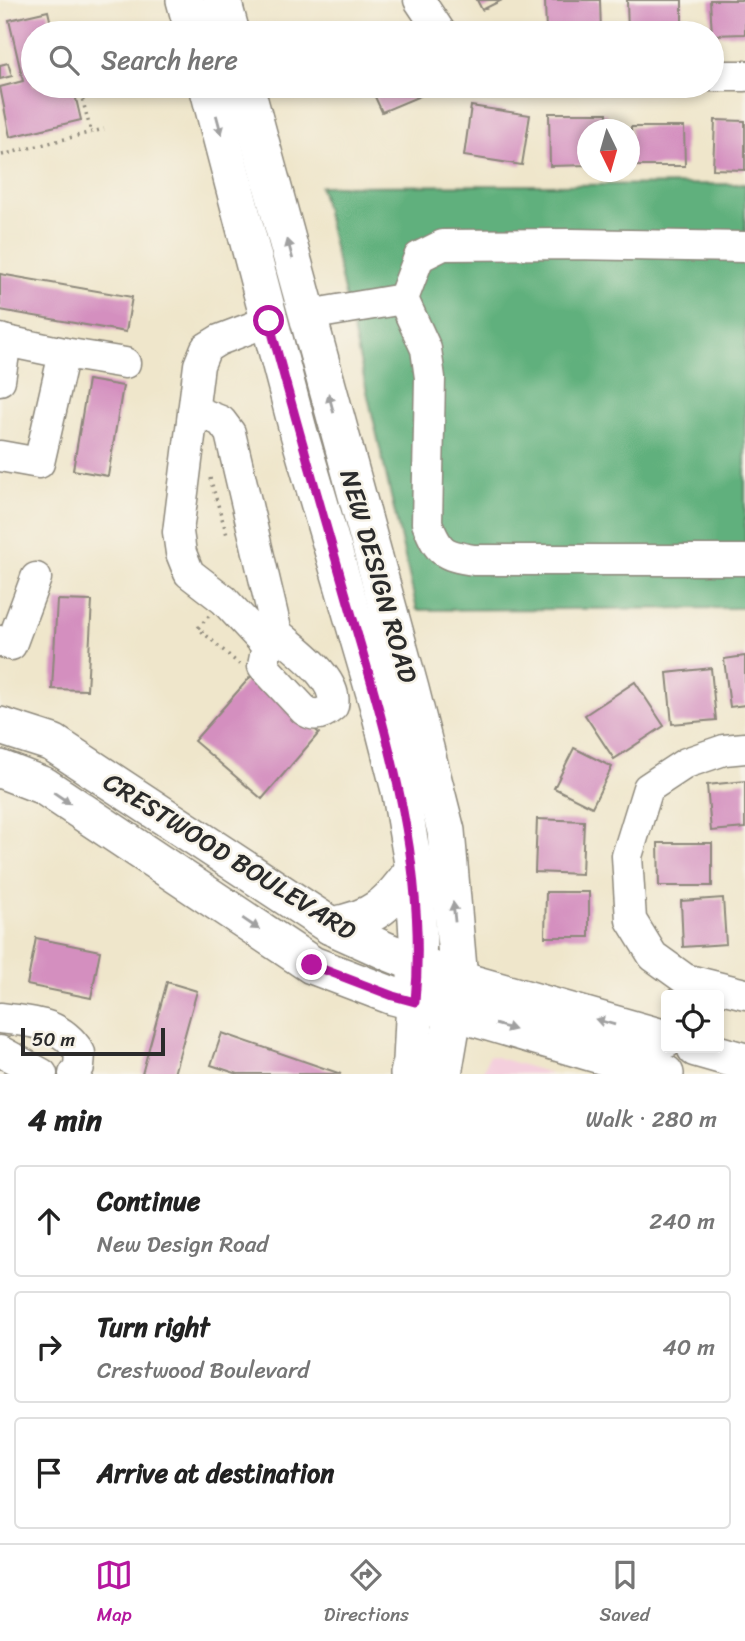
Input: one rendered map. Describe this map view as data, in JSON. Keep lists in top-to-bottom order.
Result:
{
  "streets": {
    "main road": ["NEW DESIGN ROAD", "CRESTWOOD BOULEVARD"]
  },
  "crossings": [
    ["NEW DESIGN ROAD", "CRESTWOOD BOULEVARD"]
  ],
  "scale_bar": "50 m",
  "north": "bottom",
  "page": {
    "search": "Search here",
    "scale": "50 m",
    "heading": ["4 min", "Walk · 280 m"],
    "list": [
      ["Continue", "New Design Road", "240 m"],
      ["Turn right", "Crestwood Boulevard", "40 m"],
      "Arrive at destination"
    ],
    "nav": ["Map", "Directions", "Saved"]
  }
}
